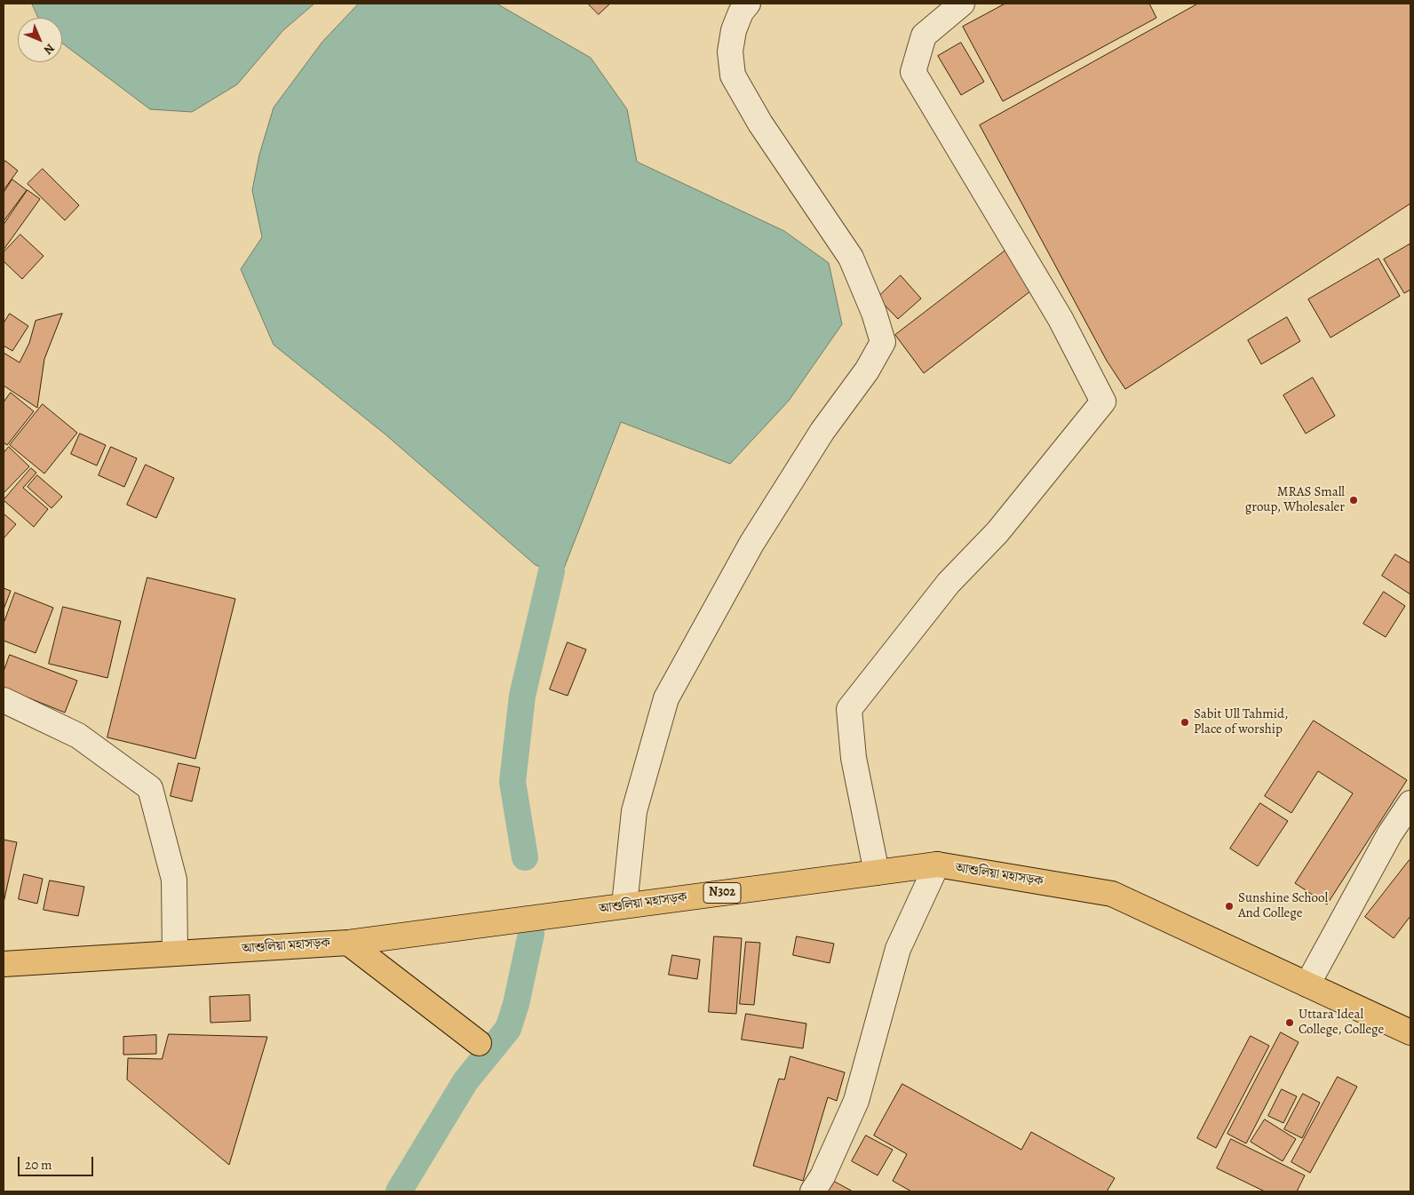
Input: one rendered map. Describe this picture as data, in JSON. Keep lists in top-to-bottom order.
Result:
{
  "streets": {
    "highway": ["আশুলিয়া মহাসড়ক", "N302"]
  },
  "places": [
    "MRAS Small group, Wholesaler",
    "Sabit Ull Tahmid, Place of worship",
    "Sunshine School And College",
    "Uttara Ideal College, College"
  ],
  "scale_bar": "20 m",
  "north": "bottom right"
}
